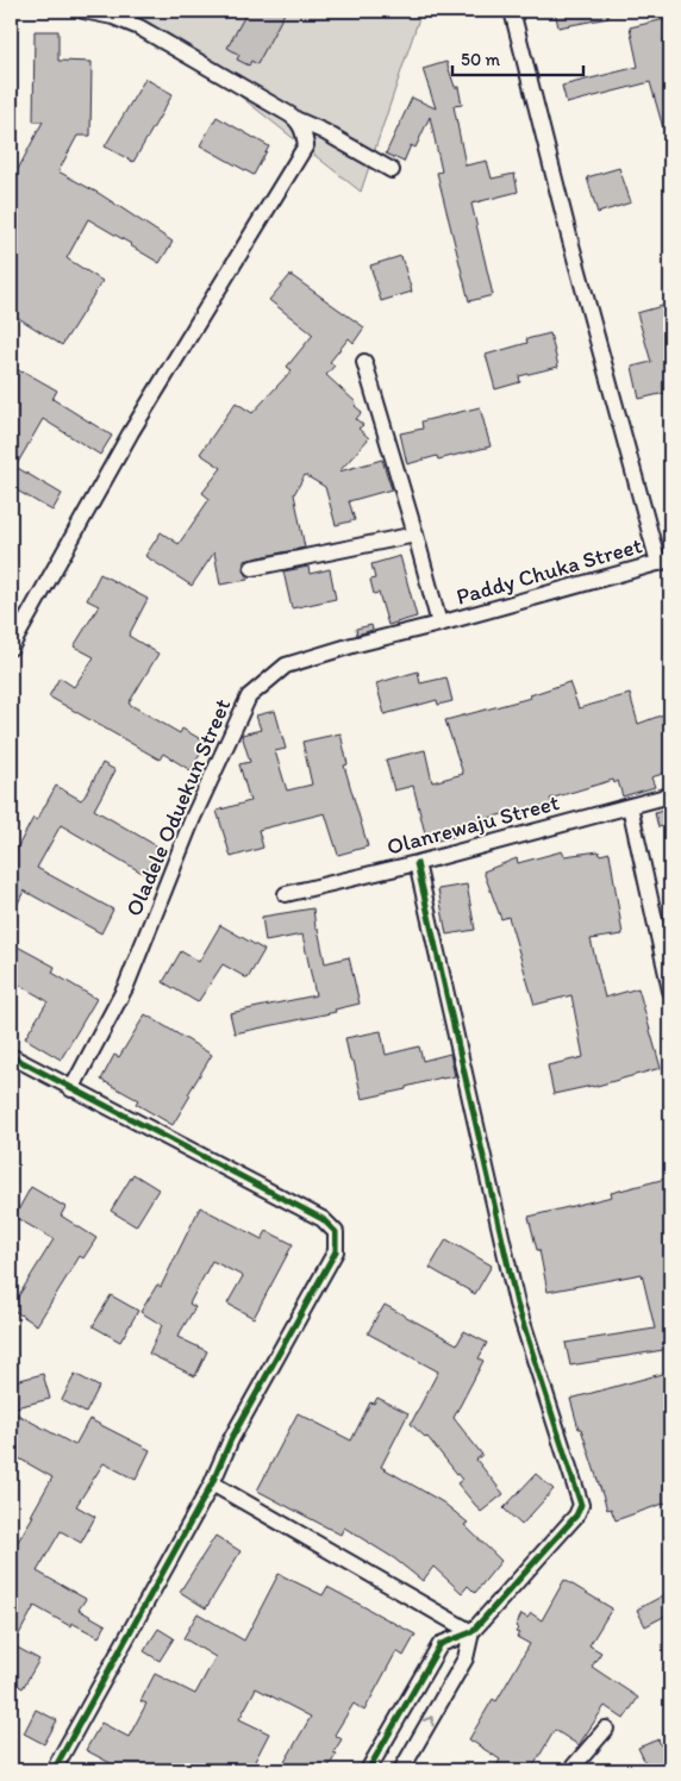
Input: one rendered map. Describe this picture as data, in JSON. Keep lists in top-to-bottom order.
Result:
{
  "streets": {
    "street": ["Paddy Chuka Street", "Oladele Oduekun Street", "Olanrewaju Street"]
  },
  "crossings": [
    ["Paddy Chuka Street", "Oladele Oduekun Street"]
  ],
  "scale_bar": "50 m"
}
